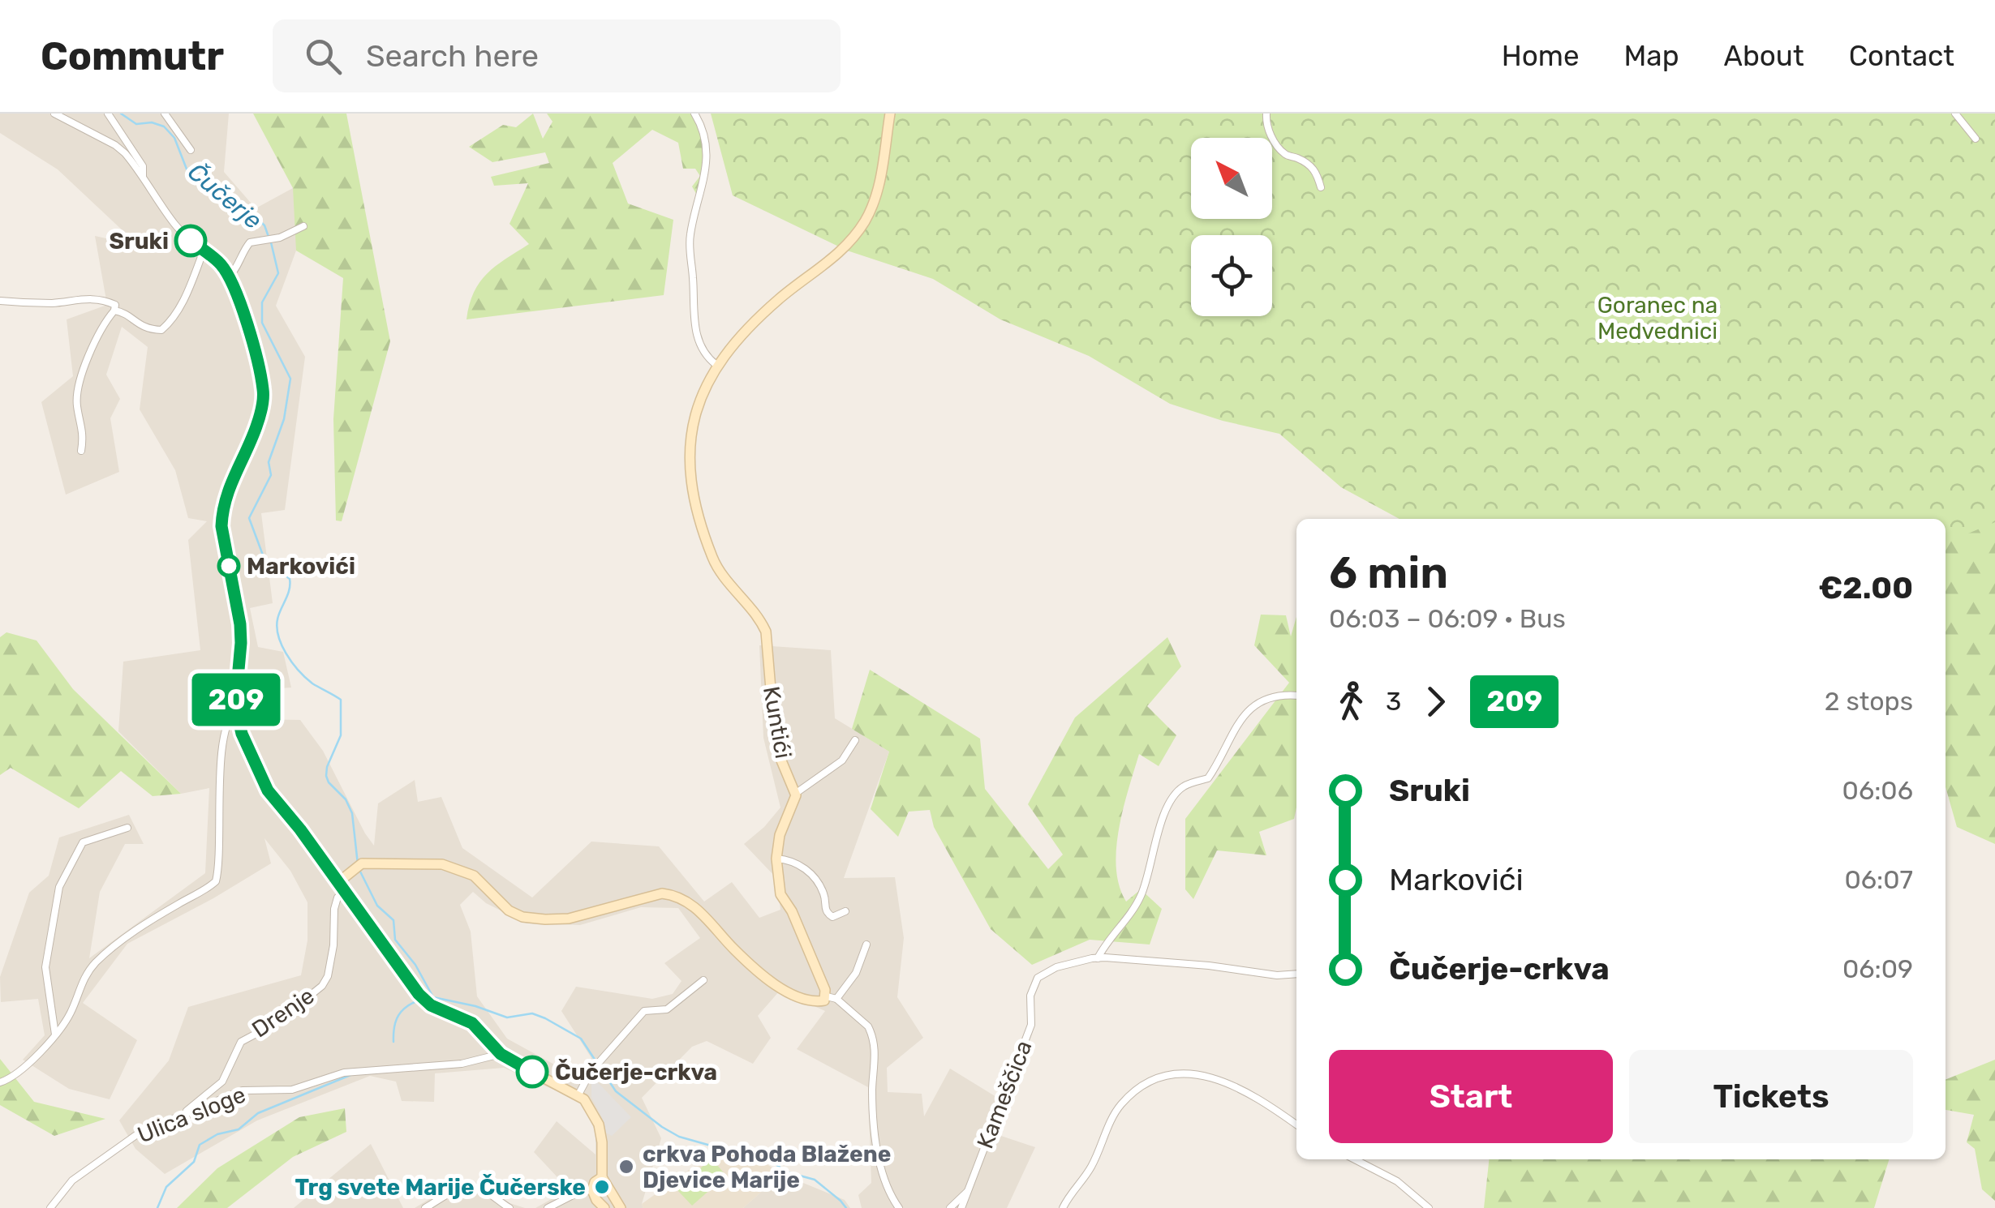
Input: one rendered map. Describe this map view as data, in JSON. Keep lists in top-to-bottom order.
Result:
{
  "streets": {
    "street": [
      "Kuntići",
      "Drenje",
      "Kameščica",
      "Ulica sloge"
    ]
  },
  "crossings": [
    ["Drenje", "Ulica sloge"]
  ],
  "water": ["Čučerje"],
  "parks": ["Goranec na Medvednici"],
  "places": [
    "Sruki",
    "Markovići",
    "Čučerje-crkva",
    "crkva Pohoda Blažene Djevice Marije",
    "Trg svete Marije Čučerske"
  ],
  "lines": ["bus line 209"],
  "north": "top left",
  "page": {
    "header": "Commutr",
    "search": "Search here",
    "nav": [
      "Home",
      "Map",
      "About",
      "Contact"
    ],
    "on_map": "209",
    "heading": ["6 min", "06:03 – 06:09 · Bus", "€2.00"],
    "legs": ["3", "209", "2 stops"],
    "list": [
      {
        "name": "Sruki",
        "value": "06:06"
      },
      {
        "name": "Markovići",
        "value": "06:07"
      },
      {
        "name": "Čučerje-crkva",
        "value": "06:09"
      }
    ],
    "buttons": ["Start", "Tickets"]
  }
}
